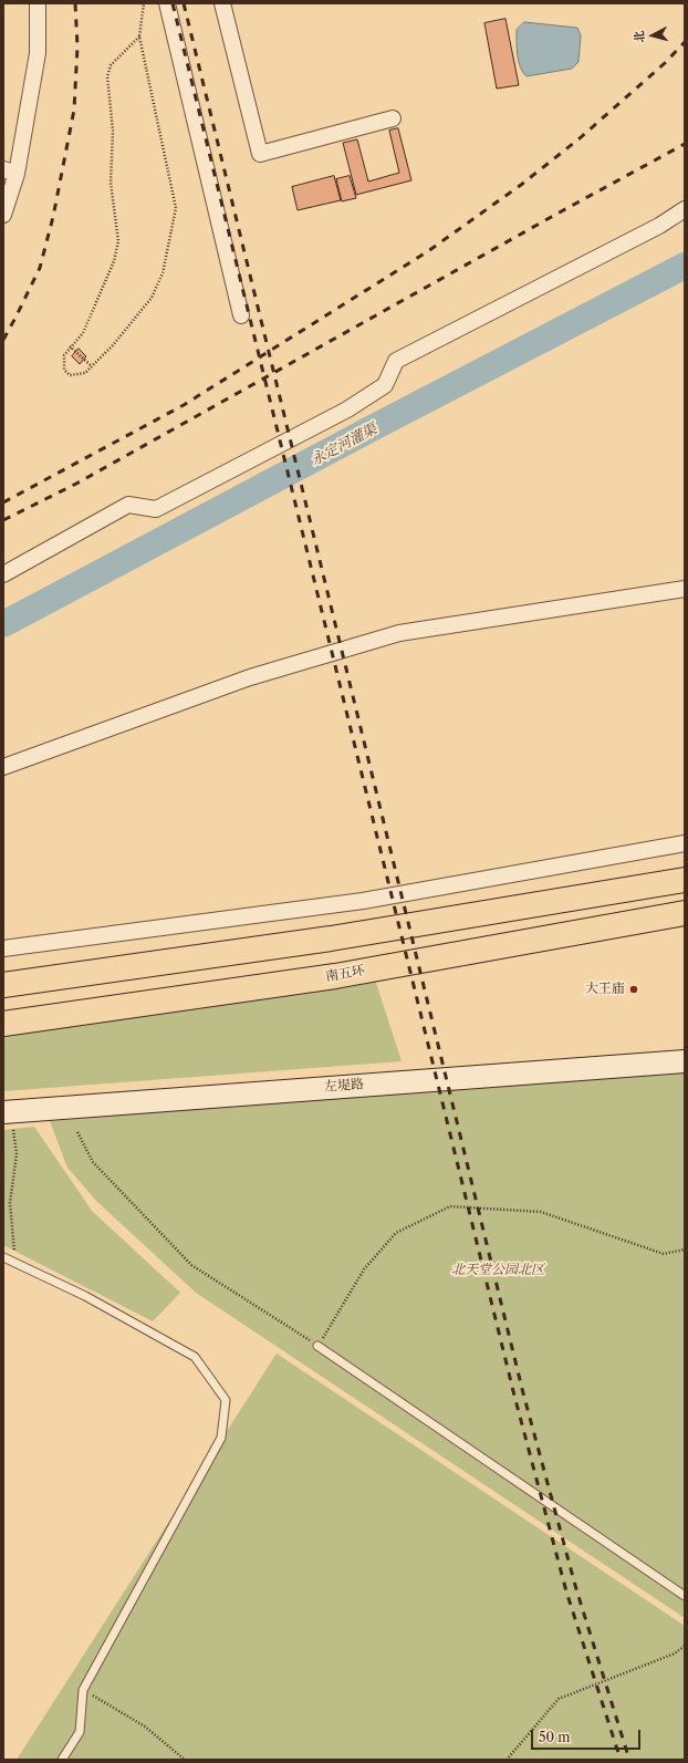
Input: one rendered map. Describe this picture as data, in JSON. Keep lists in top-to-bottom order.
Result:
{
  "streets": {
    "highway": ["南五环"],
    "main road": ["左堤路"]
  },
  "water": ["永定河灌渠"],
  "parks": ["北天堂公园北区"],
  "places": ["大王庙"],
  "scale_bar": "50 m",
  "north": "left"
}
